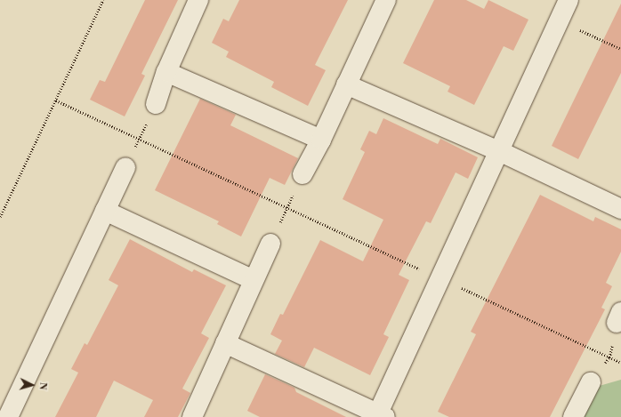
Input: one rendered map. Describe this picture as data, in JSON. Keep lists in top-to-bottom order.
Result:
{
  "north": "right"
}
